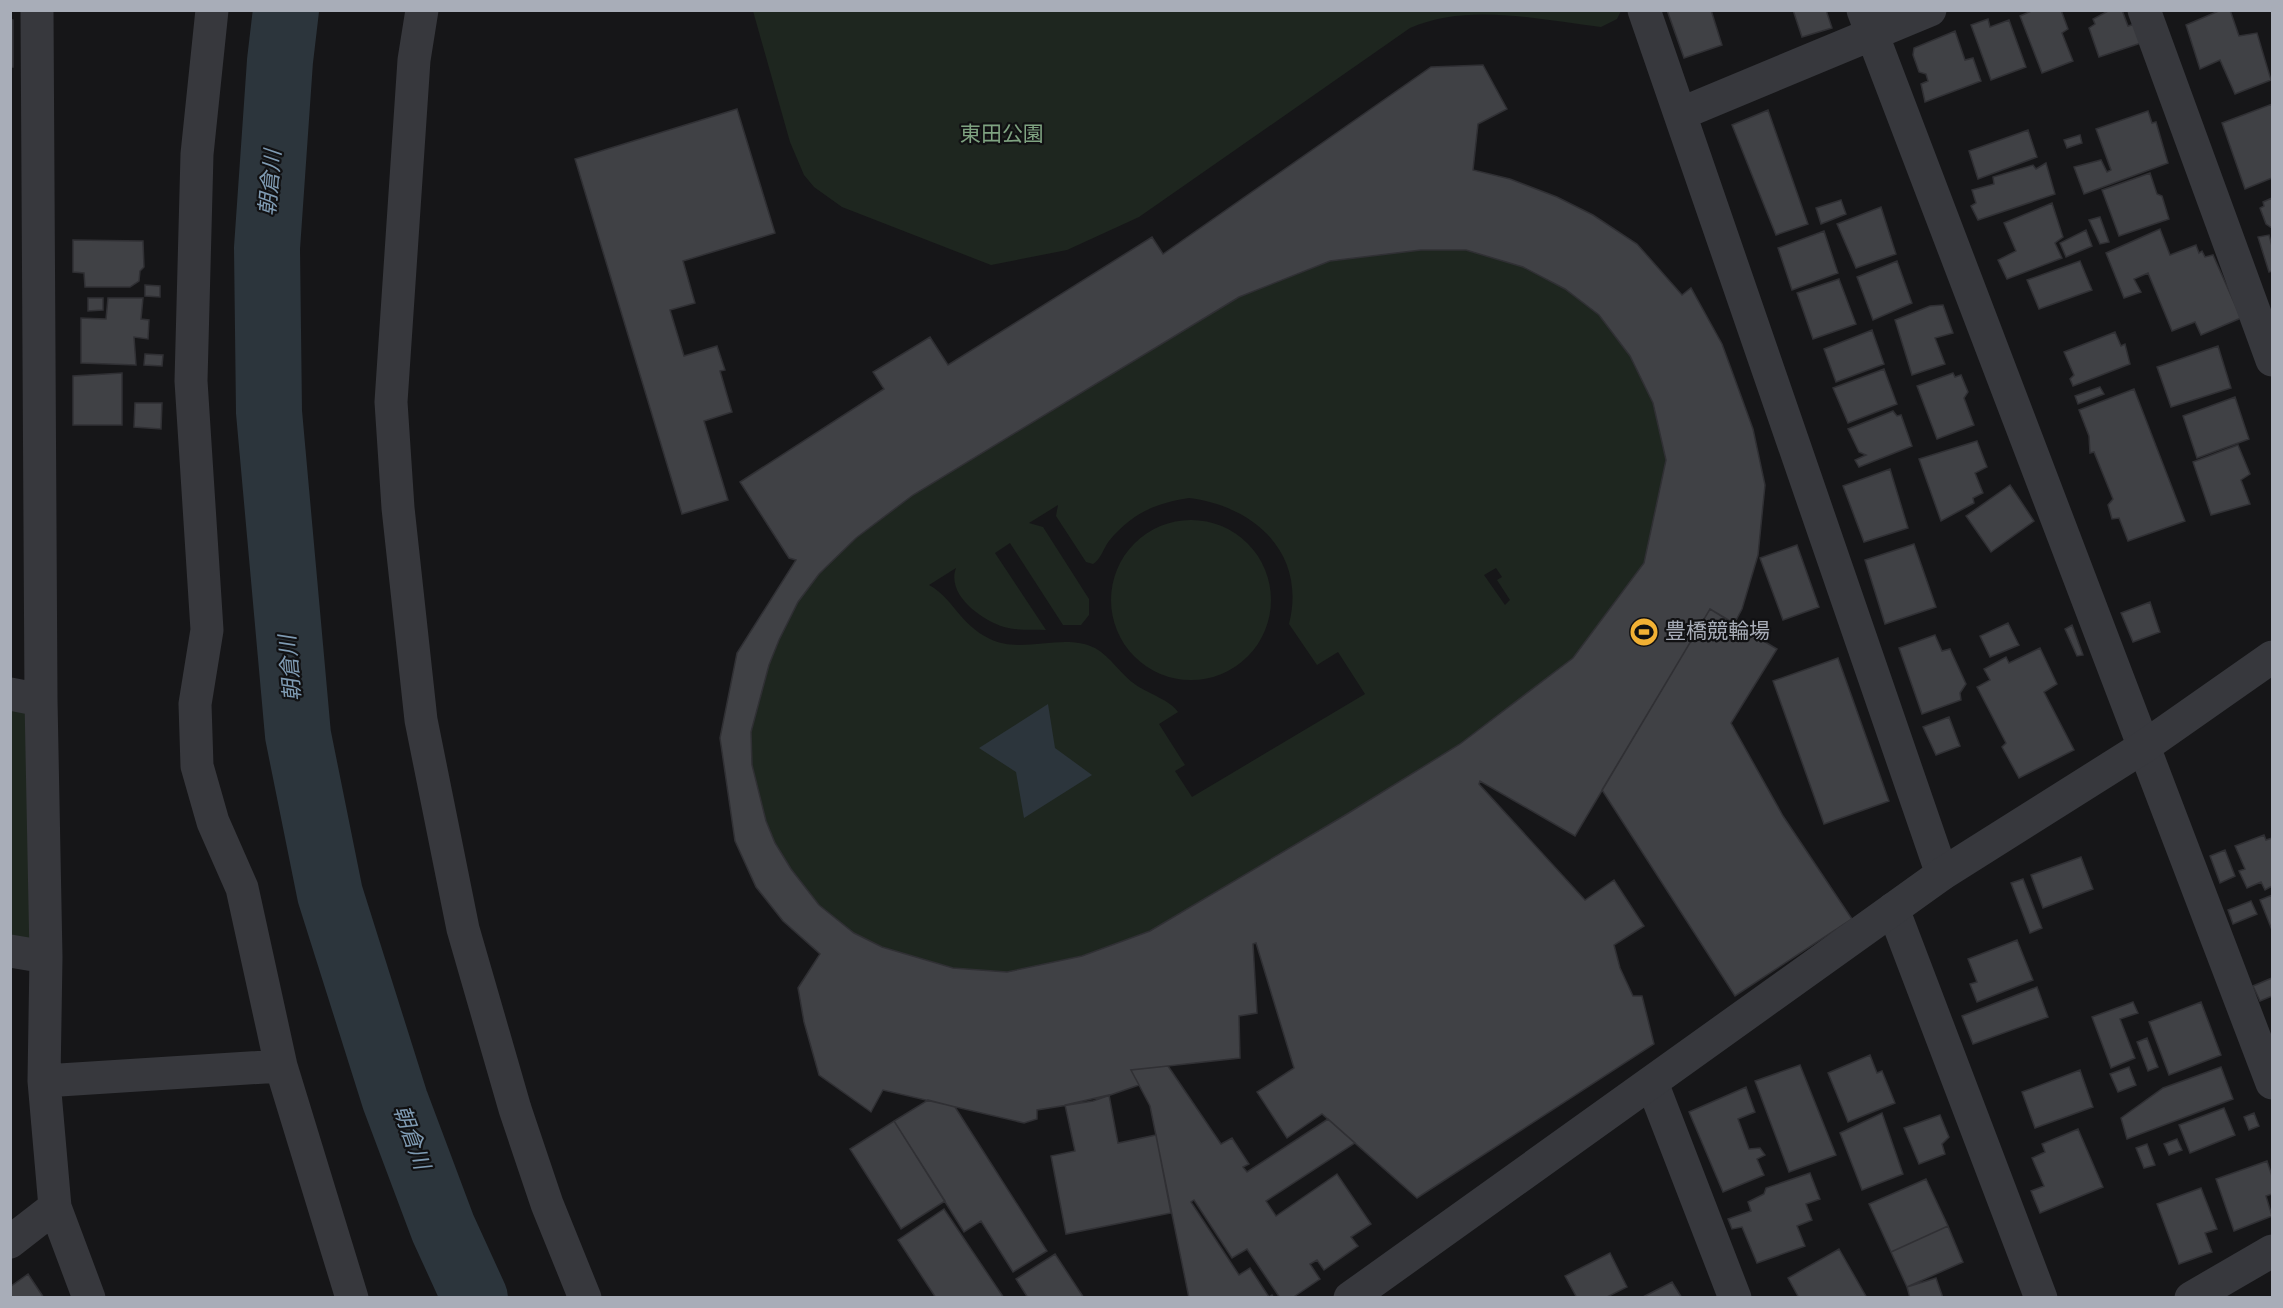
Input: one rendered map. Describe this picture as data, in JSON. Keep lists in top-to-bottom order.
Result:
{
  "water": ["朝倉川"],
  "parks": ["東田公園"],
  "places": {
    "sports": ["豊橋競輪場"]
  }
}
